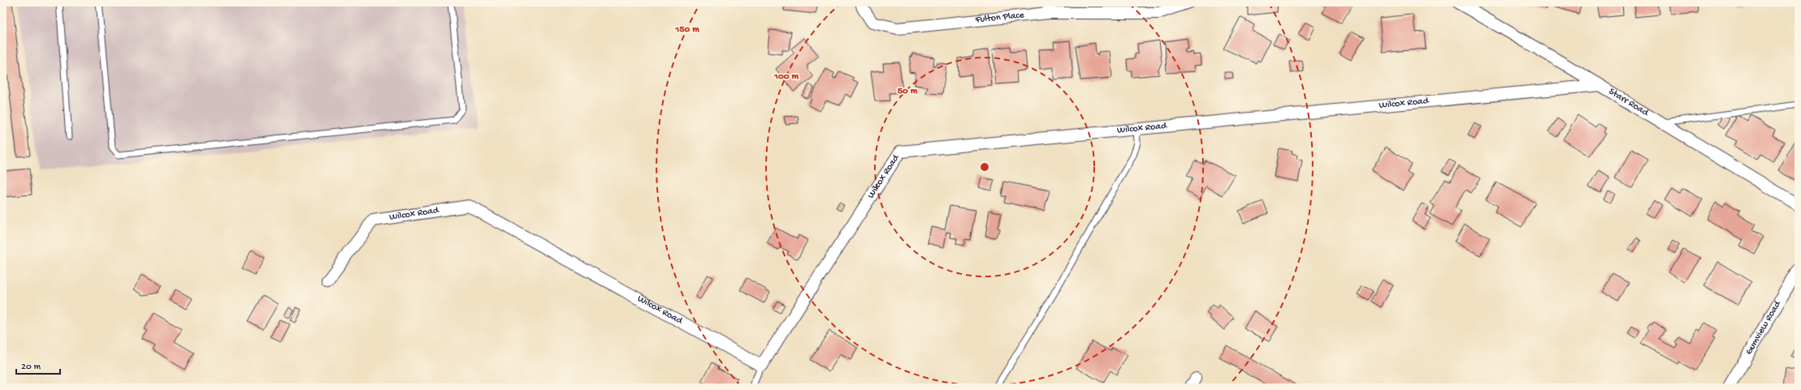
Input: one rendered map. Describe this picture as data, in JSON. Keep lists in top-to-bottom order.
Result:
{
  "streets": {
    "street": [
      "Fulton Place",
      "Starr Road",
      "Wilcox Road",
      "Gumview Road"
    ]
  },
  "crossings": [
    ["Starr Road", "Wilcox Road"]
  ],
  "scale_bar": "20 m",
  "rings": ["150 m", "100 m", "50 m"]
}
